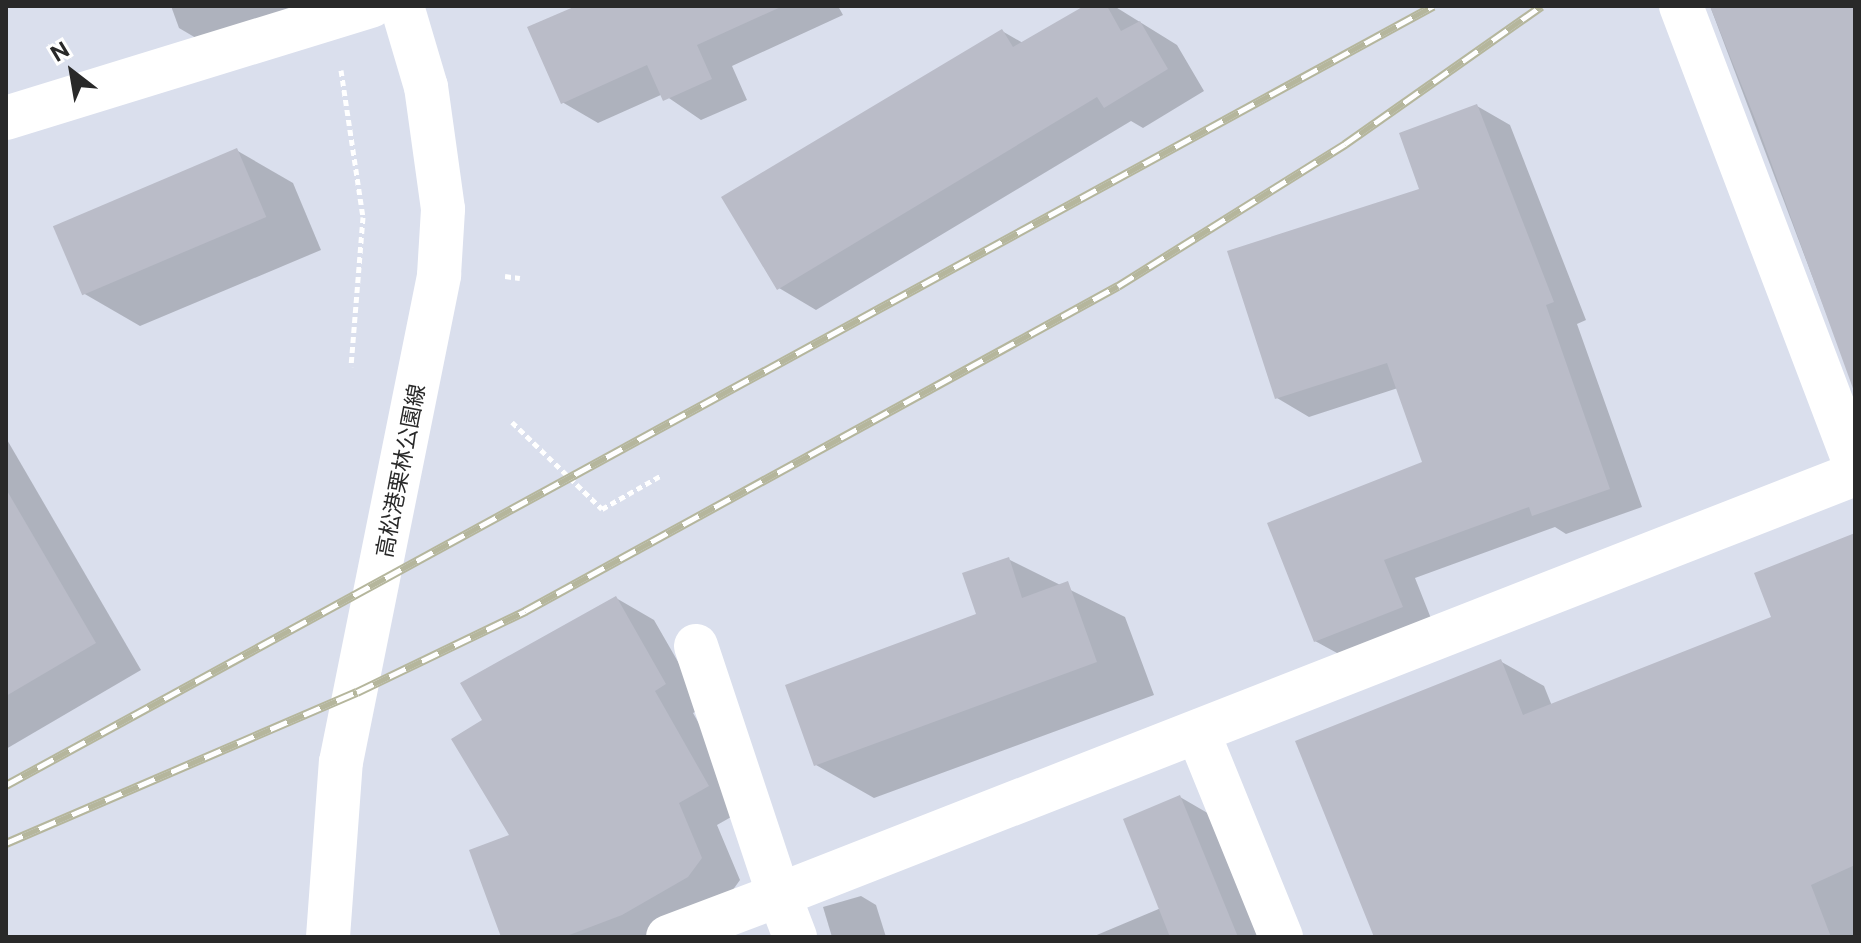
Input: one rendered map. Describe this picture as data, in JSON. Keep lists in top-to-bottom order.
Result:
{
  "streets": {
    "street": ["高松港栗林公園線"]
  },
  "north": "top left"
}
